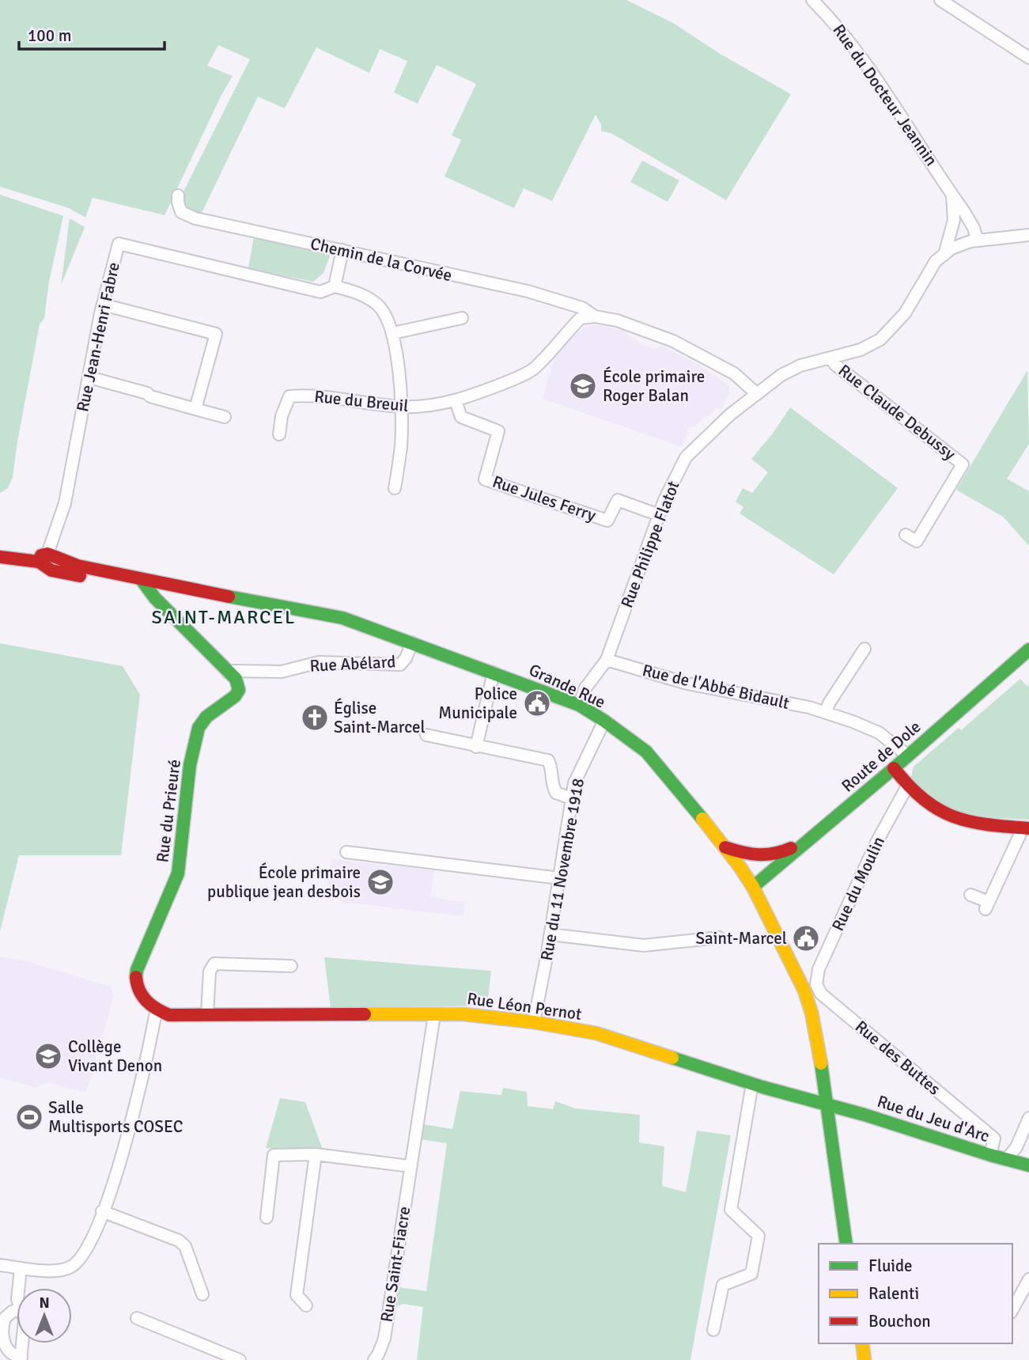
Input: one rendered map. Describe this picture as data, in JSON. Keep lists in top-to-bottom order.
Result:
{
  "streets": {
    "main road": [
      "Grande Rue",
      "Route de Dole",
      "Rue du Prieuré",
      "Rue Léon Pernot",
      "Rue du Jeu d'Arc"
    ],
    "street": [
      "Rue du Docteur Jeannin",
      "Chemin de la Corvée",
      "Rue Jean-Henri Fabre",
      "Rue du Breuil",
      "Rue Claude Debussy",
      "Rue Jules Ferry",
      "Rue Philippe Flatot",
      "Rue Abélard",
      "Rue de l'Abbé Bidault",
      "Rue du 11 Novembre 1918",
      "Rue du Moulin",
      "Rue des Buttes",
      "Rue Saint-Fiacre"
    ]
  },
  "crossings": [
    ["Rue du Docteur Jeannin", "Rue Philippe Flatot"],
    ["Chemin de la Corvée", "Rue du Breuil"],
    ["Rue Jean-Henri Fabre", "Grande Rue"],
    ["Rue du Breuil", "Rue Jules Ferry"],
    ["Rue Claude Debussy", "Rue Philippe Flatot"],
    ["Rue Jules Ferry", "Rue Philippe Flatot"],
    ["Rue Philippe Flatot", "Grande Rue"],
    ["Rue Philippe Flatot", "Rue de l'Abbé Bidault"],
    ["Rue Abélard", "Grande Rue"],
    ["Rue Abélard", "Rue du Prieuré"],
    ["Grande Rue", "Route de Dole"],
    ["Grande Rue", "Rue du 11 Novembre 1918"],
    ["Grande Rue", "Rue Léon Pernot"],
    ["Grande Rue", "Rue du Jeu d'Arc"],
    ["Rue de l'Abbé Bidault", "Route de Dole"],
    ["Rue du Prieuré", "Rue Léon Pernot"],
    ["Rue du 11 Novembre 1918", "Rue Léon Pernot"],
    ["Rue du Moulin", "Rue des Buttes"],
    ["Rue Léon Pernot", "Rue du Jeu d'Arc"],
    ["Rue Léon Pernot", "Rue Saint-Fiacre"],
    ["Rue des Buttes", "Rue du Jeu d'Arc"]
  ],
  "districts": ["SAINT-MARCEL"],
  "places": {
    "school or university": ["École primaire Roger Balan", "École primaire publique jean desbois", "Collège Vivant Denon"],
    "public building": ["Police Municipale", "Saint-Marcel"],
    "church": ["Église Saint-Marcel"],
    "sports": ["Salle Multisports COSEC"]
  },
  "legend": ["Fluide", "Ralenti", "Bouchon"],
  "scale_bar": "100 m",
  "north": "top"
}
